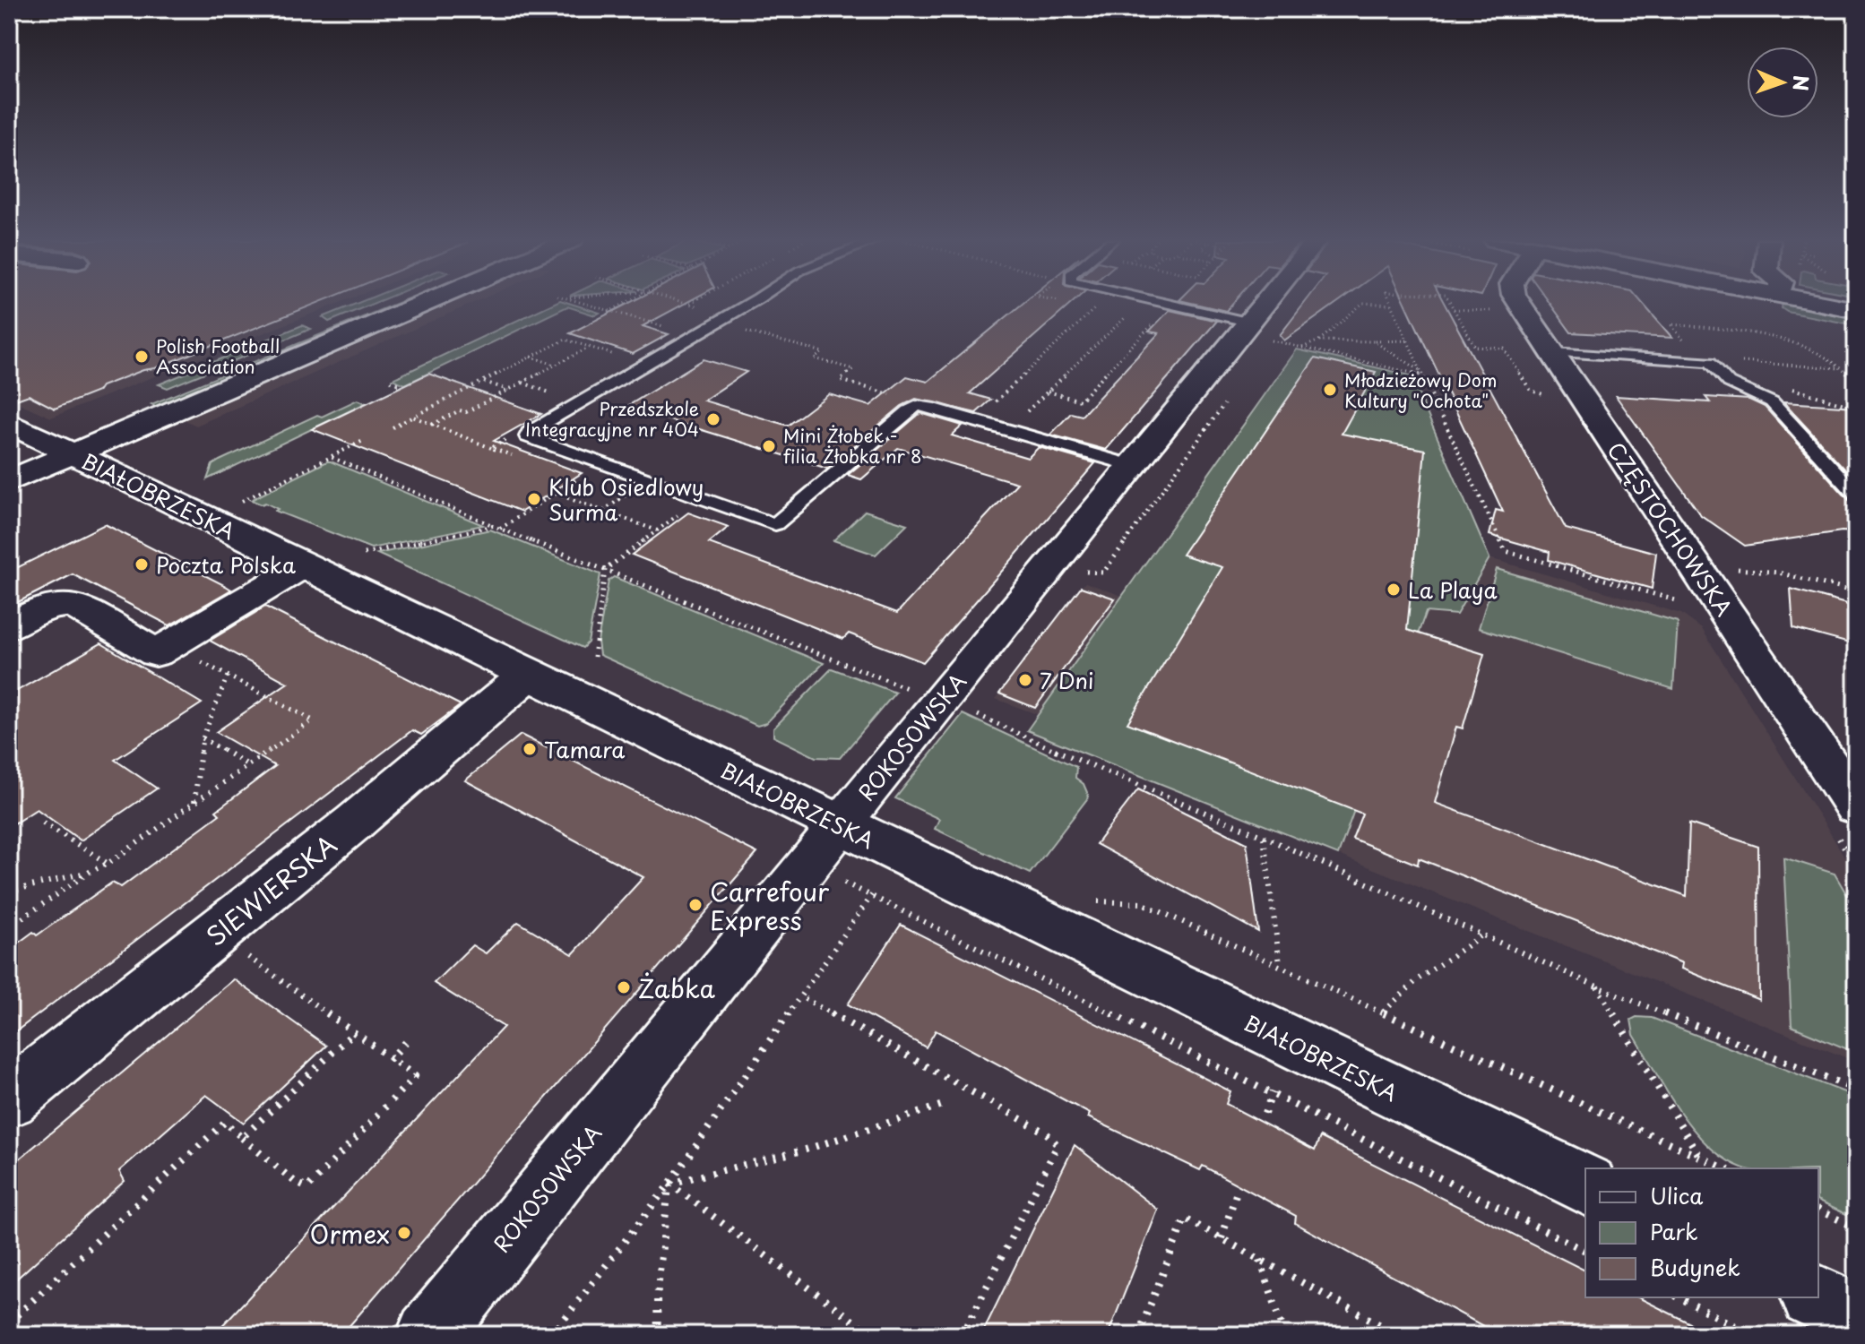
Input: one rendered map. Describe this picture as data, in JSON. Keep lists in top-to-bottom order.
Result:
{
  "streets": {
    "street": [
      "BIAŁOBRZESKA",
      "CZĘSTOCHOWSKA",
      "ROKOSOWSKA",
      "SIEWIERSKA"
    ]
  },
  "crossings": [
    ["BIAŁOBRZESKA", "ROKOSOWSKA"],
    ["BIAŁOBRZESKA", "SIEWIERSKA"]
  ],
  "places": [
    "Polish Football Association",
    "Młodzieżowy Dom Kultury \"Ochota\"",
    "Przedszkole Integracyjne nr 404",
    "Mini Żłobek - filia Żłobka nr 8",
    "Klub Osiedlowy Surma",
    "Poczta Polska",
    "La Playa",
    "7 Dni",
    "Tamara",
    "Carrefour Express",
    "Żabka",
    "Ormex"
  ],
  "legend": ["Ulica", "Park", "Budynek"],
  "north": "right"
}
